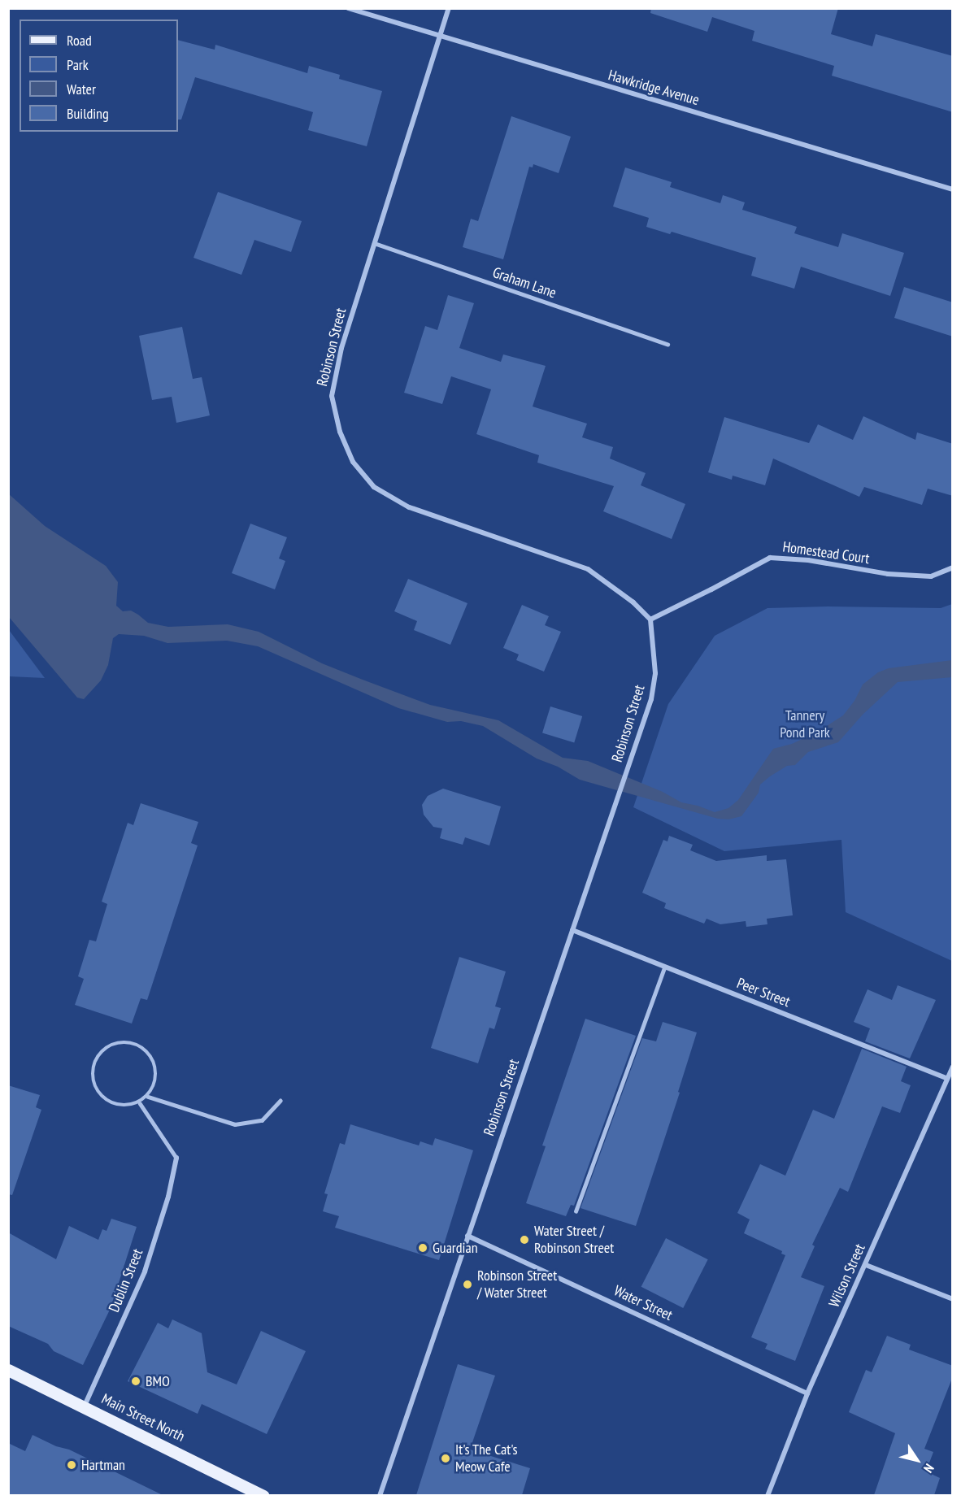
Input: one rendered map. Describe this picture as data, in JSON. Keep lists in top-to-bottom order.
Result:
{
  "streets": {
    "main road": ["Main Street North"],
    "street": [
      "Hawkridge Avenue",
      "Robinson Street",
      "Homestead Court",
      "Peer Street",
      "Wilson Street",
      "Dublin Street",
      "Water Street"
    ],
    "lane": ["Graham Lane"]
  },
  "crossings": [
    ["Hawkridge Avenue", "Robinson Street"],
    ["Graham Lane", "Robinson Street"],
    ["Robinson Street", "Homestead Court"],
    ["Robinson Street", "Peer Street"],
    ["Robinson Street", "Water Street"],
    ["Peer Street", "Wilson Street"],
    ["Wilson Street", "Water Street"],
    ["Dublin Street", "Main Street North"]
  ],
  "parks": ["Tannery Pond Park"],
  "places": [
    "Water Street / Robinson Street",
    "Guardian",
    "Robinson Street / Water Street",
    "BMO",
    "It's The Cat's Meow Cafe",
    "Hartman"
  ],
  "legend": [
    "Road",
    "Park",
    "Water",
    "Building"
  ],
  "north": "bottom right"
}
